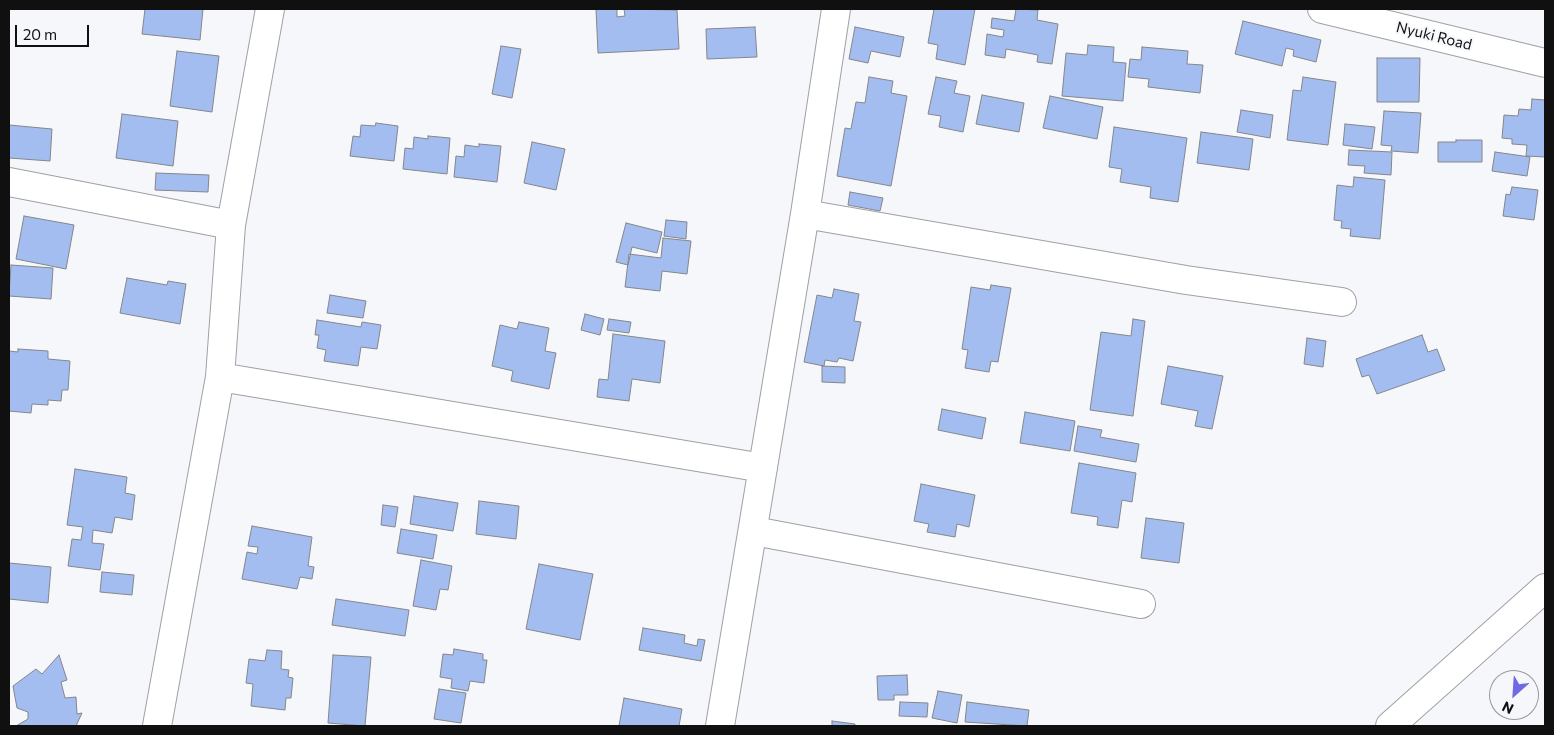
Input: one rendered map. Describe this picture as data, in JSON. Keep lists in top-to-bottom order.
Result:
{
  "streets": {
    "street": ["Nyuki Road"]
  },
  "scale_bar": "20 m",
  "north": "bottom left"
}
